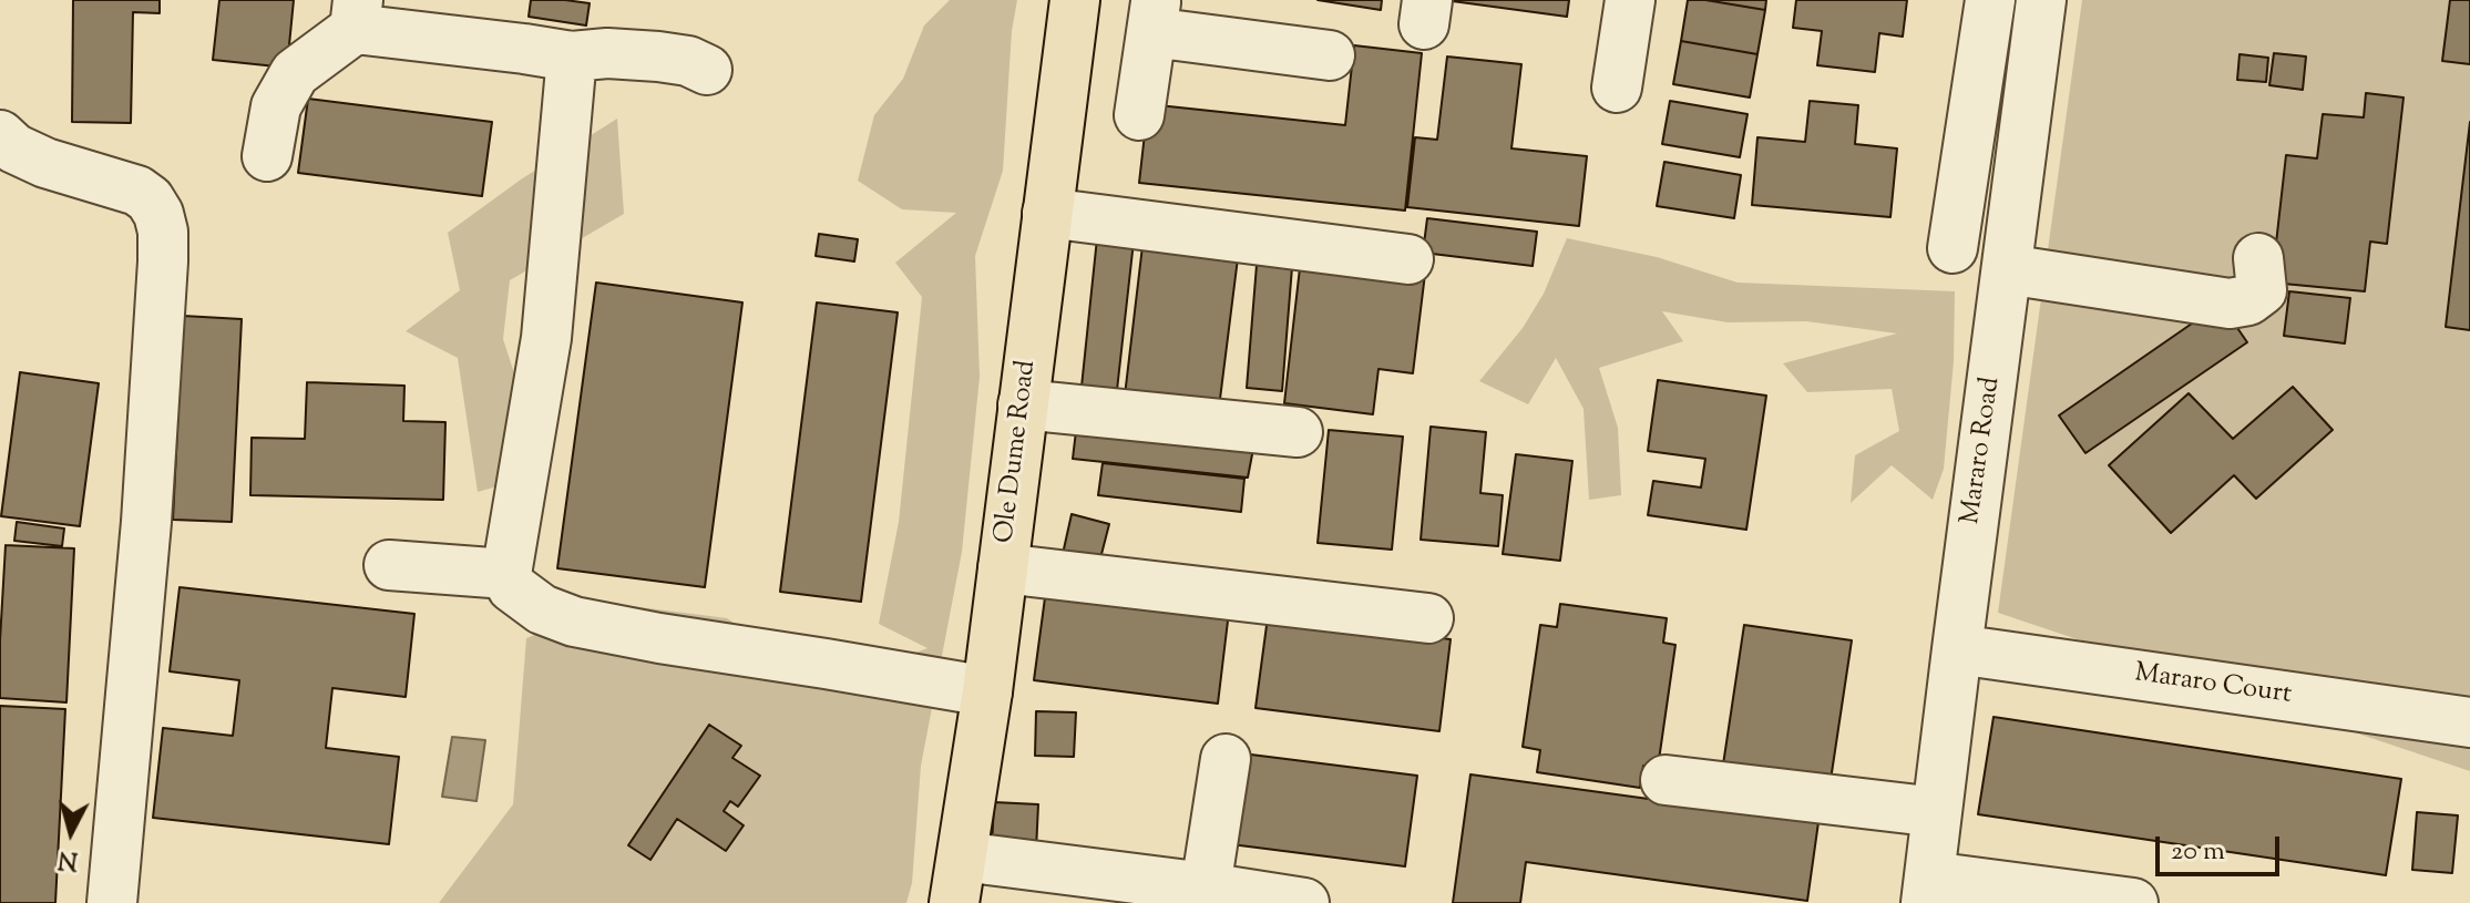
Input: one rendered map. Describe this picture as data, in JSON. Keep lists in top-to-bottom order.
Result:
{
  "streets": {
    "main road": ["Ole Dume Road"],
    "street": ["Mararo Road", "Mararo Court"]
  },
  "crossings": [
    ["Mararo Road", "Mararo Court"]
  ],
  "scale_bar": "20 m",
  "north": "bottom"
}
